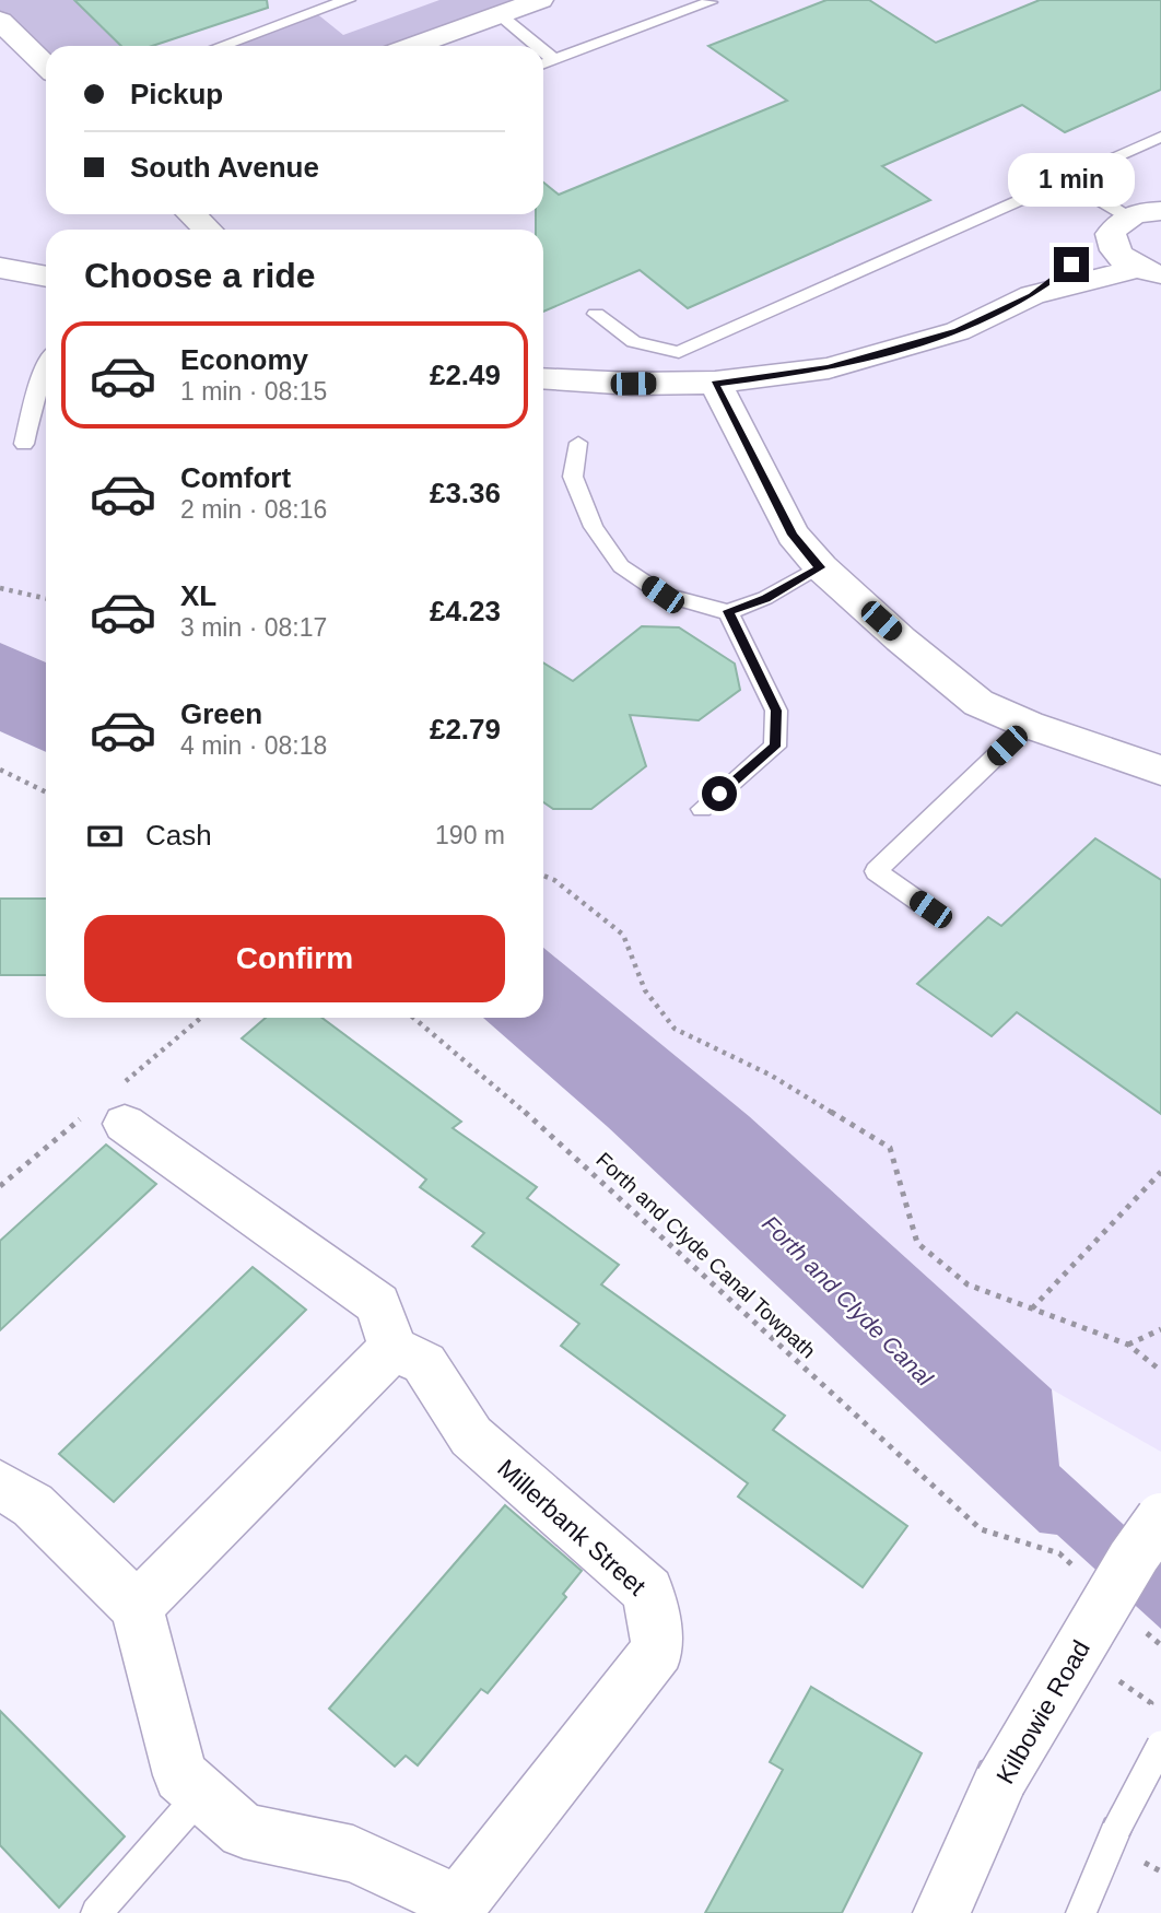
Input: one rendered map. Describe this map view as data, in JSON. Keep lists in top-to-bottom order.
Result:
{
  "streets": {
    "street": ["Millerbank Street", "Kilbowie Road"],
    "path": ["Forth and Clyde Canal Towpath"]
  },
  "water": ["Forth and Clyde Canal"],
  "page": {
    "banner": ["Pickup", "South Avenue"],
    "bubble": "1 min",
    "heading": "Choose a ride",
    "list": [
      {
        "name": "Economy",
        "note": "1 min · 08:15",
        "value": "£2.49"
      },
      {
        "name": "Comfort",
        "note": "2 min · 08:16",
        "value": "£3.36"
      },
      {
        "name": "XL",
        "note": "3 min · 08:17",
        "value": "£4.23"
      },
      {
        "name": "Green",
        "note": "4 min · 08:18",
        "value": "£2.79"
      }
    ],
    "pay": ["Cash", "190 m"],
    "buttons": "Confirm"
  }
}
